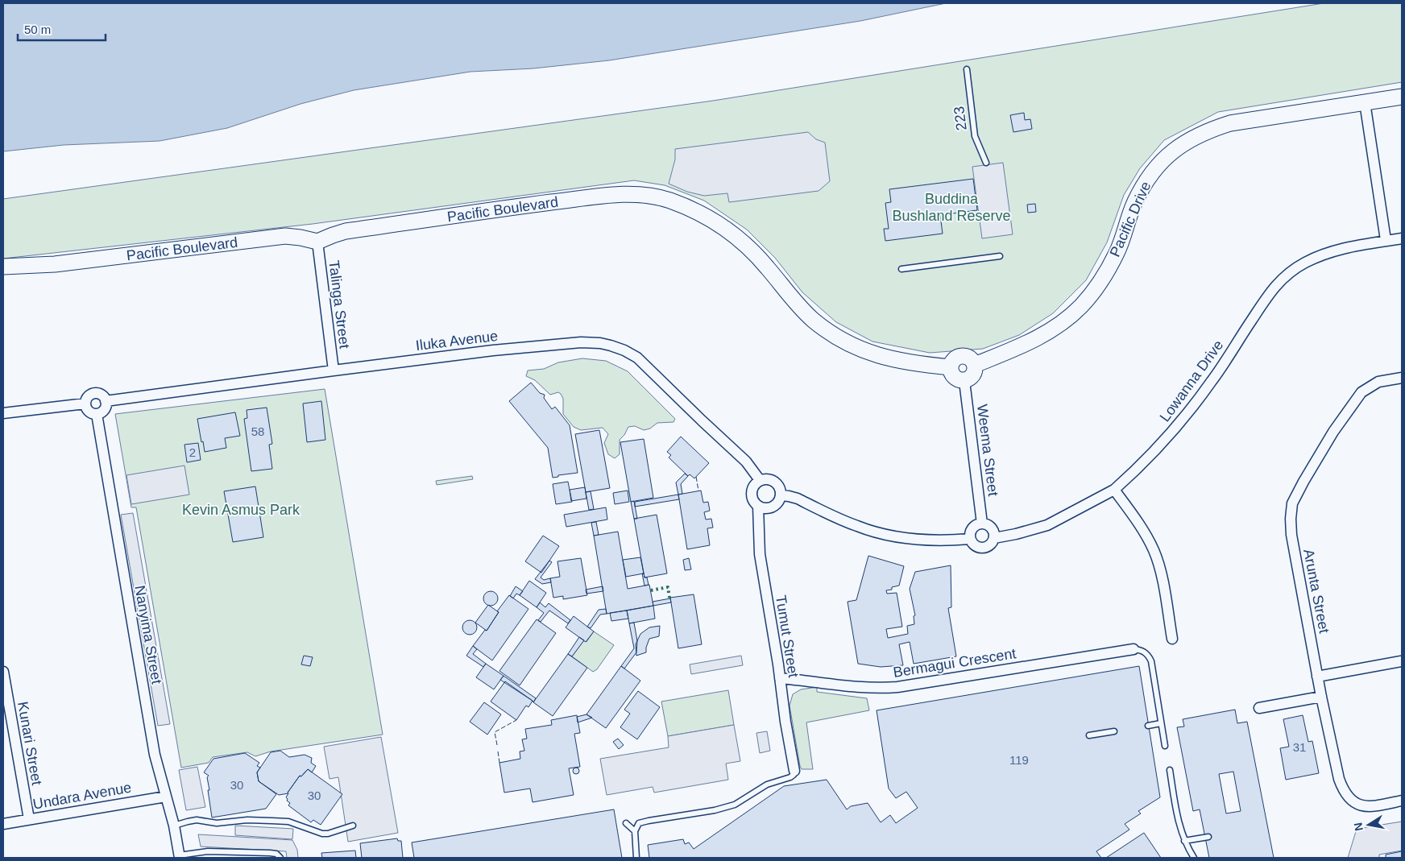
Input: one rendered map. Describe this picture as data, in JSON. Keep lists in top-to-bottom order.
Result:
{
  "streets": {
    "street": [
      "Pacific Boulevard",
      "Pacific Drive",
      "Talinga Street",
      "Iluka Avenue",
      "Lowanna Drive",
      "Weema Street",
      "Arunta Street",
      "Nanyima Street",
      "Tumut Street",
      "Bermagui Crescent",
      "Kunari Street",
      "Undara Avenue"
    ],
    "lane": ["223"]
  },
  "crossings": [
    ["Pacific Boulevard", "Pacific Drive"],
    ["Pacific Boulevard", "Talinga Street"],
    ["Pacific Boulevard", "Weema Street"],
    ["Pacific Drive", "Weema Street"],
    ["Talinga Street", "Iluka Avenue"],
    ["Iluka Avenue", "Nanyima Street"],
    ["Iluka Avenue", "Tumut Street"],
    ["Lowanna Drive", "Weema Street"],
    ["Nanyima Street", "Undara Avenue"],
    ["Tumut Street", "Bermagui Crescent"],
    ["Kunari Street", "Undara Avenue"]
  ],
  "parks": ["Buddina Bushland Reserve", "Kevin Asmus Park"],
  "house_numbers": [
    "58",
    "2",
    "31",
    "119",
    "30",
    "30"
  ],
  "scale_bar": "50 m",
  "north": "left"
}
